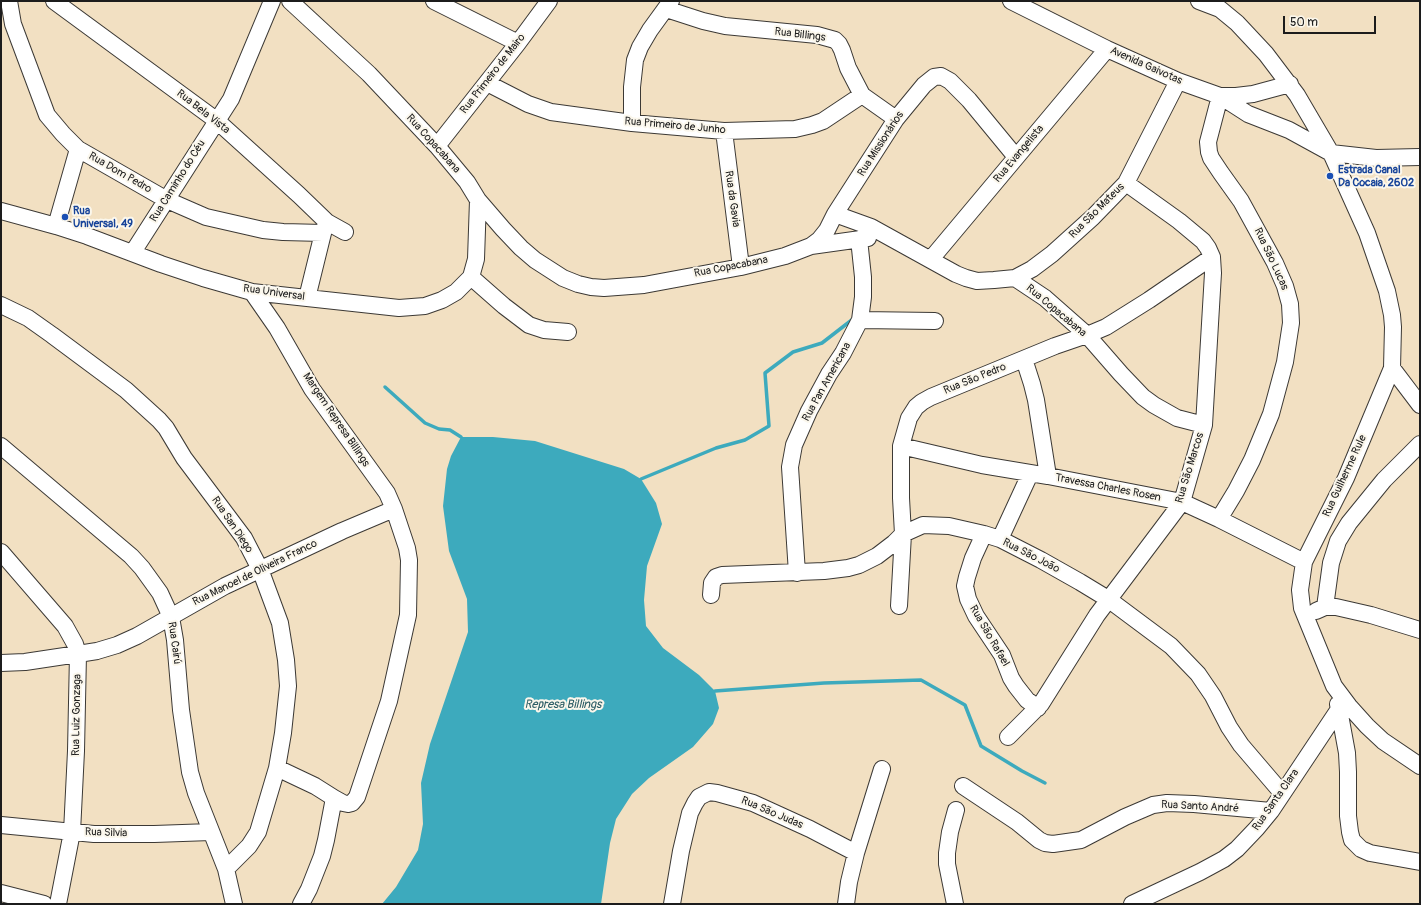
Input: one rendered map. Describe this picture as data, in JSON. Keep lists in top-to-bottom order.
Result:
{
  "streets": {
    "street": [
      "Rua Billings",
      "Avenida Gaivotas",
      "Rua Primeiro de Mairo",
      "Rua Bela Vista",
      "Rua Primeiro de Junho",
      "Rua Copacabana",
      "Rua Missionários",
      "Rua Evangelista",
      "Rua Dom Pedro",
      "Rua Caminho do Céu",
      "Rua da Gavia",
      "Rua São Mateus",
      "Rua São Lucas",
      "Rua Universal",
      "Rua São Pedro",
      "Rua Pan Americana",
      "Margem Represa Billings",
      "Rua São Marcos",
      "Rua Guilherme Rule",
      "Travessa Charles Rosen",
      "Rua San Diego",
      "Rua São João",
      "Rua Manoel de Oliveira Franco",
      "Rua São Rafael",
      "Rua Cairú",
      "Rua Luiz Gonzaga",
      "Rua Santa Clara",
      "Rua Santo André",
      "Rua São Judas",
      "Rua Silvia"
    ]
  },
  "crossings": [
    ["Rua Billings", "Rua Primeiro de Junho"],
    ["Rua Billings", "Rua Missionários"],
    ["Avenida Gaivotas", "Rua Evangelista"],
    ["Avenida Gaivotas", "Rua São Mateus"],
    ["Avenida Gaivotas", "Rua São Lucas"],
    ["Avenida Gaivotas", "Rua Guilherme Rule"],
    ["Rua Primeiro de Mairo", "Rua Primeiro de Junho"],
    ["Rua Primeiro de Mairo", "Rua Copacabana"],
    ["Rua Bela Vista", "Rua Dom Pedro"],
    ["Rua Bela Vista", "Rua Caminho do Céu"],
    ["Rua Primeiro de Junho", "Rua da Gavia"],
    ["Rua Copacabana", "Rua Missionários"],
    ["Rua Copacabana", "Rua Evangelista"],
    ["Rua Copacabana", "Rua da Gavia"],
    ["Rua Copacabana", "Rua São Mateus"],
    ["Rua Copacabana", "Rua São Pedro"],
    ["Rua Copacabana", "Rua São Marcos"],
    ["Rua Missionários", "Rua Evangelista"],
    ["Rua Dom Pedro", "Rua Caminho do Céu"],
    ["Rua Caminho do Céu", "Rua Universal"],
    ["Rua São Mateus", "Rua São Marcos"],
    ["Rua São Lucas", "Travessa Charles Rosen"],
    ["Rua Universal", "Margem Represa Billings"],
    ["Rua São Pedro", "Rua São Marcos"],
    ["Rua São Pedro", "Travessa Charles Rosen"],
    ["Rua São Pedro", "Rua São João"],
    ["Rua Pan Americana", "Rua São João"],
    ["Margem Represa Billings", "Rua Manoel de Oliveira Franco"],
    ["Rua São Marcos", "Travessa Charles Rosen"],
    ["Rua São Marcos", "Rua São João"],
    ["Rua São Marcos", "Rua São Rafael"],
    ["Rua Guilherme Rule", "Travessa Charles Rosen"],
    ["Rua San Diego", "Rua Manoel de Oliveira Franco"],
    ["Rua San Diego", "Rua Cairú"],
    ["Rua São João", "Rua São Rafael"],
    ["Rua São João", "Rua Santa Clara"],
    ["Rua Manoel de Oliveira Franco", "Rua Cairú"],
    ["Rua Manoel de Oliveira Franco", "Rua Luiz Gonzaga"],
    ["Rua Cairú", "Rua Silvia"],
    ["Rua Luiz Gonzaga", "Rua Silvia"],
    ["Rua Santa Clara", "Rua Santo André"]
  ],
  "water": ["Represa Billings"],
  "places": ["Estrada Canal Da Cocaia, 2602", "Rua Universal, 49"],
  "scale_bar": "50 m"
}
